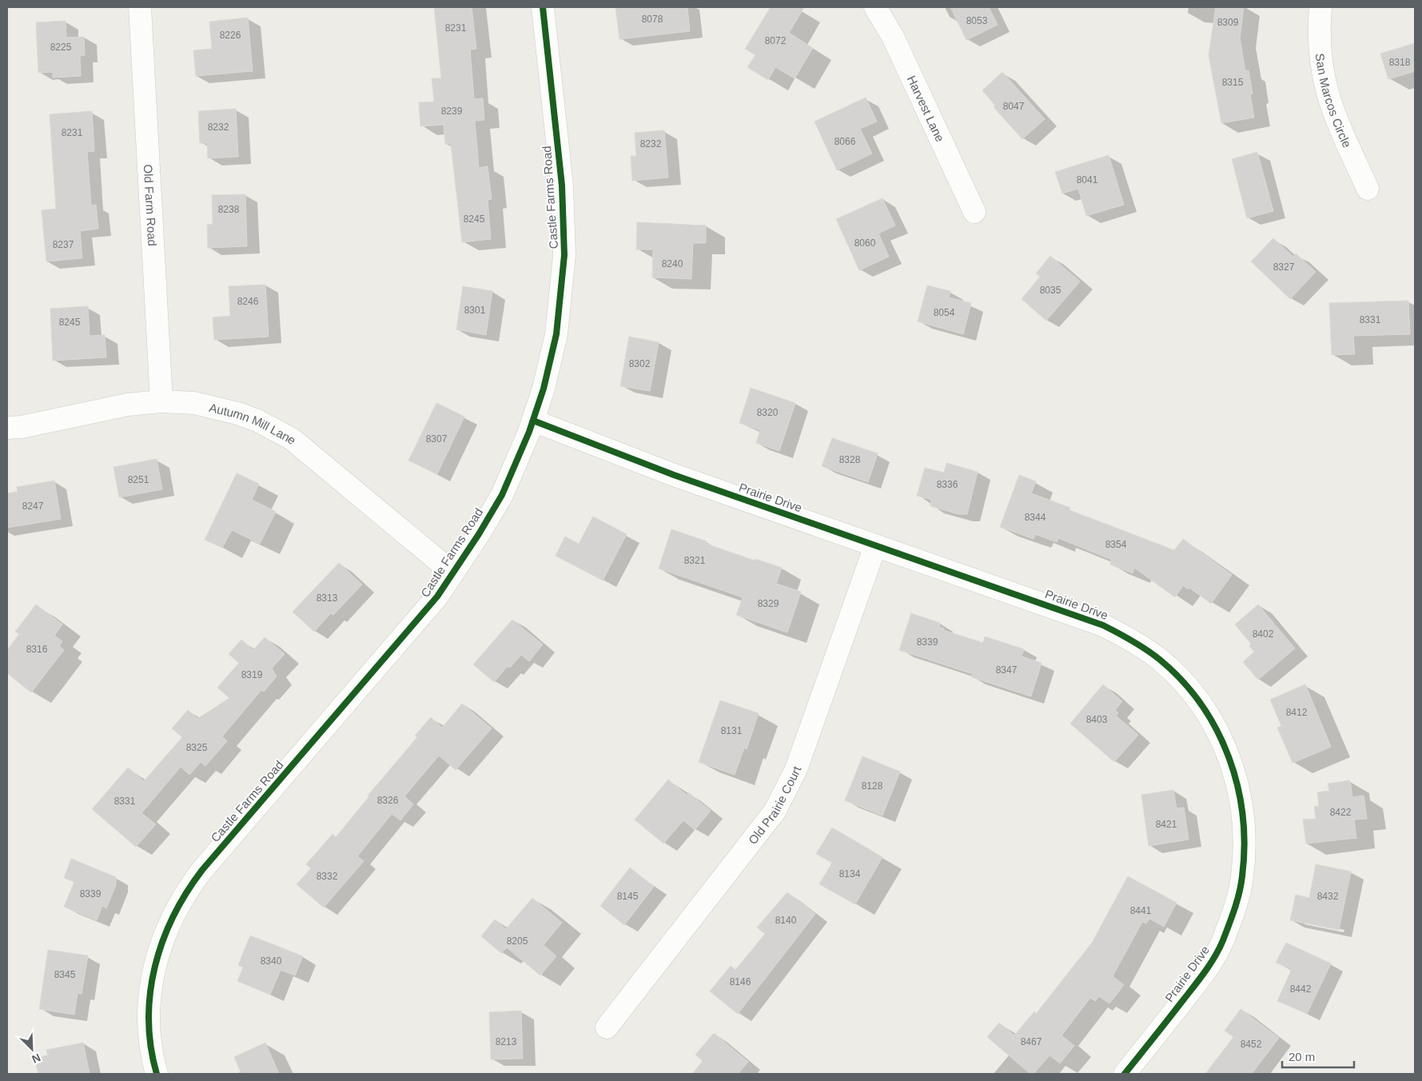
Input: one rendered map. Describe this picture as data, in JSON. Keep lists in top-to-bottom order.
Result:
{
  "streets": {
    "street": [
      "San Marcos Circle",
      "Harvest Lane",
      "Castle Farms Road",
      "Old Farm Road",
      "Autumn Mill Lane",
      "Prairie Drive",
      "Old Prairie Court"
    ]
  },
  "crossings": [
    ["Castle Farms Road", "Autumn Mill Lane"],
    ["Castle Farms Road", "Prairie Drive"],
    ["Old Farm Road", "Autumn Mill Lane"],
    ["Prairie Drive", "Old Prairie Court"]
  ],
  "house_numbers": [
    "8078",
    "8053",
    "8309",
    "8231",
    "8226",
    "8072",
    "8225",
    "8318",
    "8315",
    "8047",
    "8239",
    "8232",
    "8231",
    "8066",
    "8232",
    "8041",
    "8238",
    "8245",
    "8060",
    "8237",
    "8240",
    "8327",
    "8035",
    "8246",
    "8301",
    "8054",
    "8331",
    "8245",
    "8302",
    "8320",
    "8307",
    "8328",
    "8251",
    "8336",
    "8247",
    "8344",
    "8354",
    "8321",
    "8313",
    "8329",
    "8402",
    "8339",
    "8316",
    "8347",
    "8319",
    "8412",
    "8403",
    "8131",
    "8325",
    "8128",
    "8326",
    "8331",
    "8422",
    "8421",
    "8134",
    "8332",
    "8339",
    "8145",
    "8432",
    "8441",
    "8140",
    "8205",
    "8340",
    "8345",
    "8146",
    "8442",
    "8213",
    "8467",
    "8452"
  ],
  "scale_bar": "20 m",
  "north": "bottom right"
}
